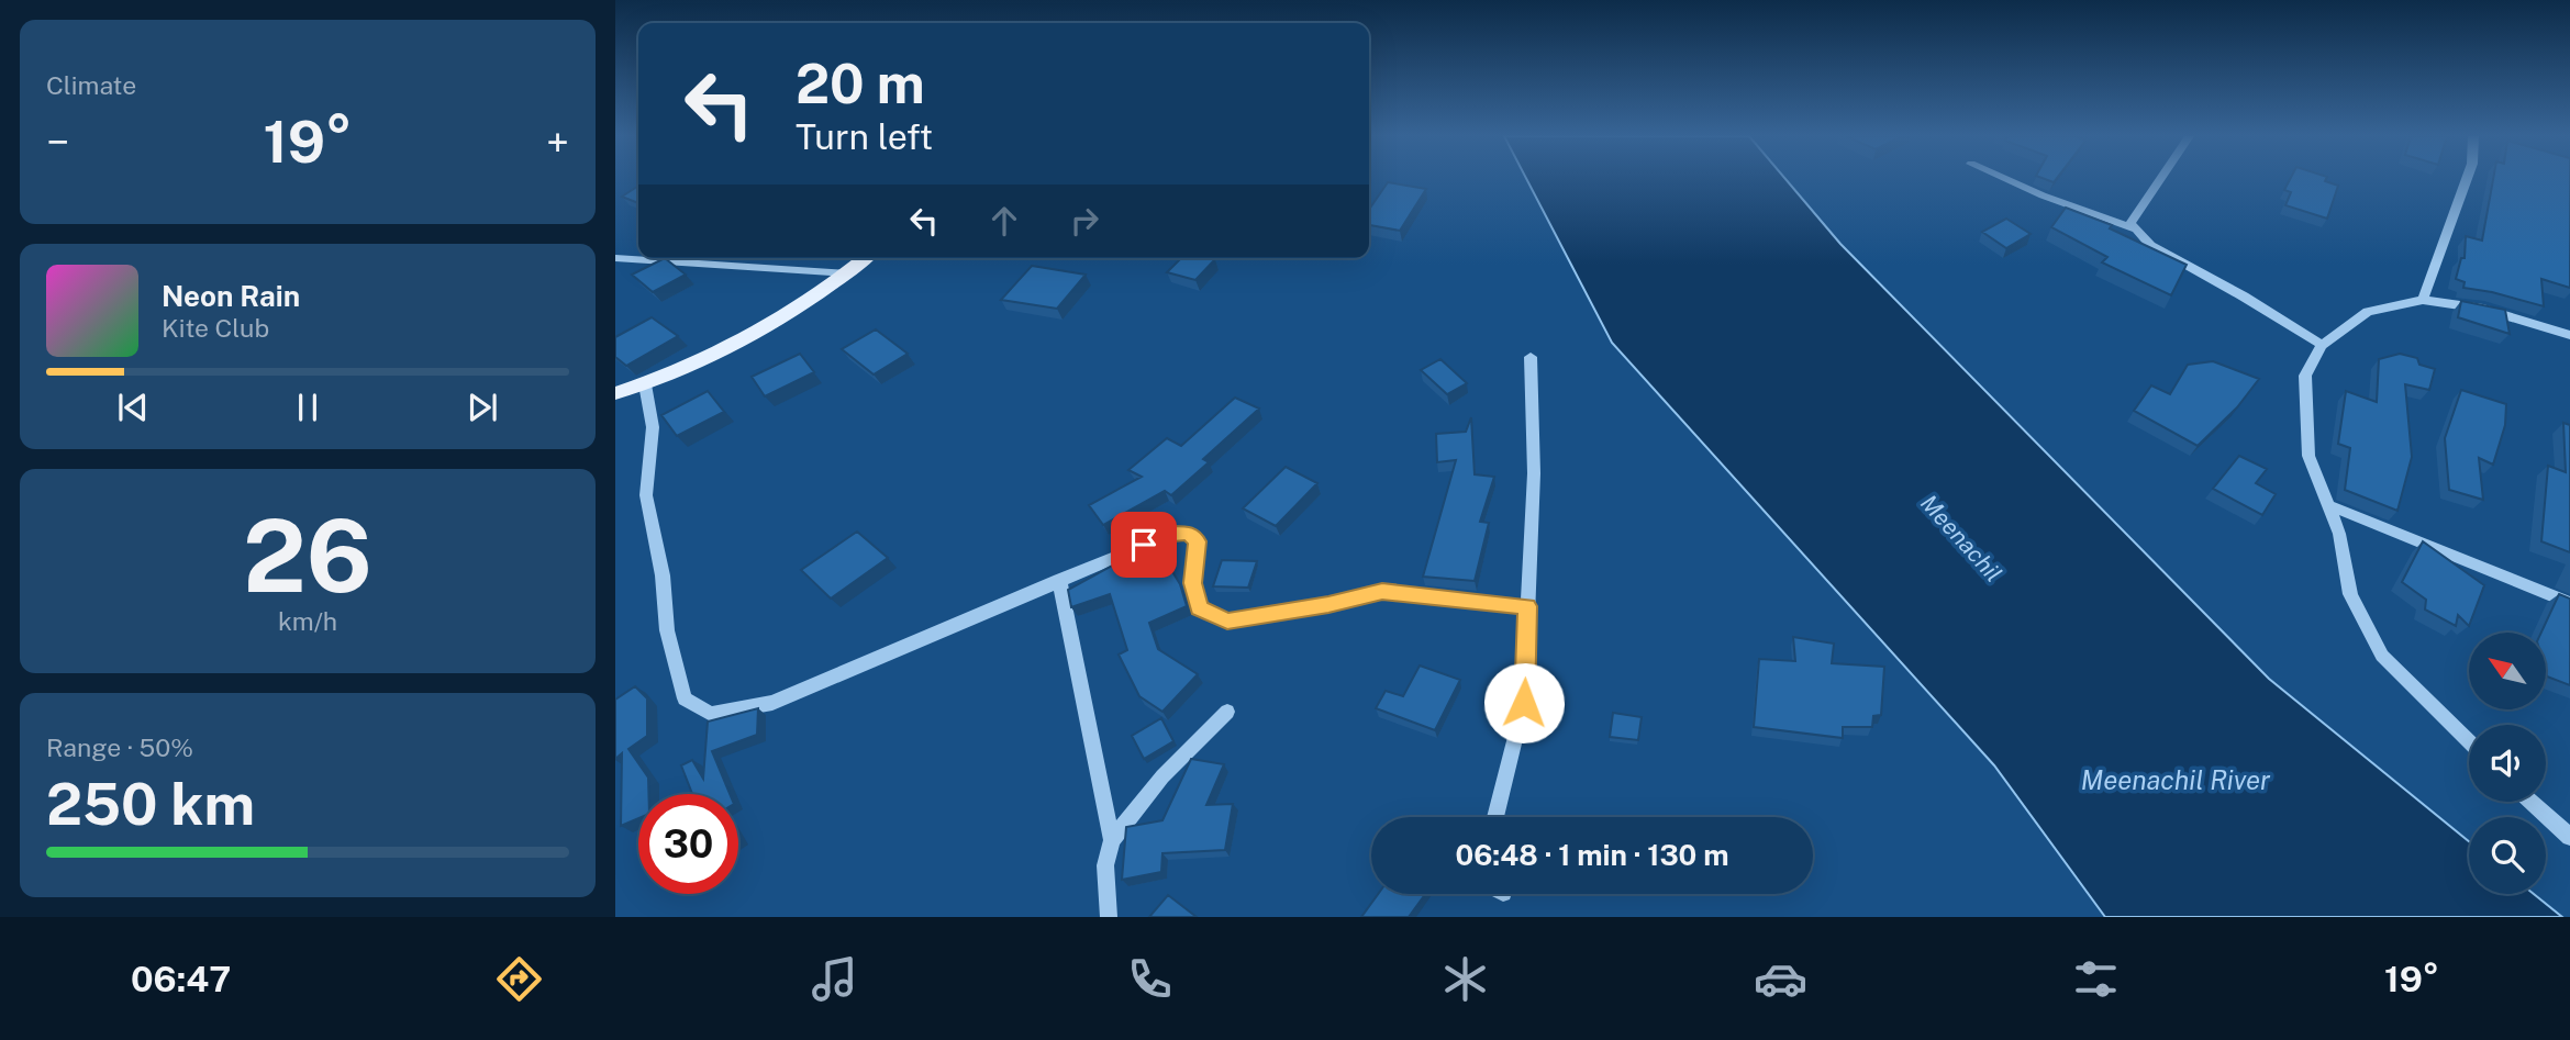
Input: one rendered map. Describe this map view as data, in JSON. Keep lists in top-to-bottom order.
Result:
{
  "water": ["Meenachil", "Meenachil River"],
  "north": "top left",
  "page": {
    "tile": [
      "Climate",
      ["26", "km/h"],
      ["Range · 50%", "250 km"]
    ],
    "turn": ["20 m", "Turn left"],
    "heat": ["−", "19°", "+"],
    "song": ["Neon Rain", "Kite Club"],
    "limit": "30",
    "trip": "06:48 · 1 min · 130 m",
    "tabs": ["06:47", "19°"]
  }
}
